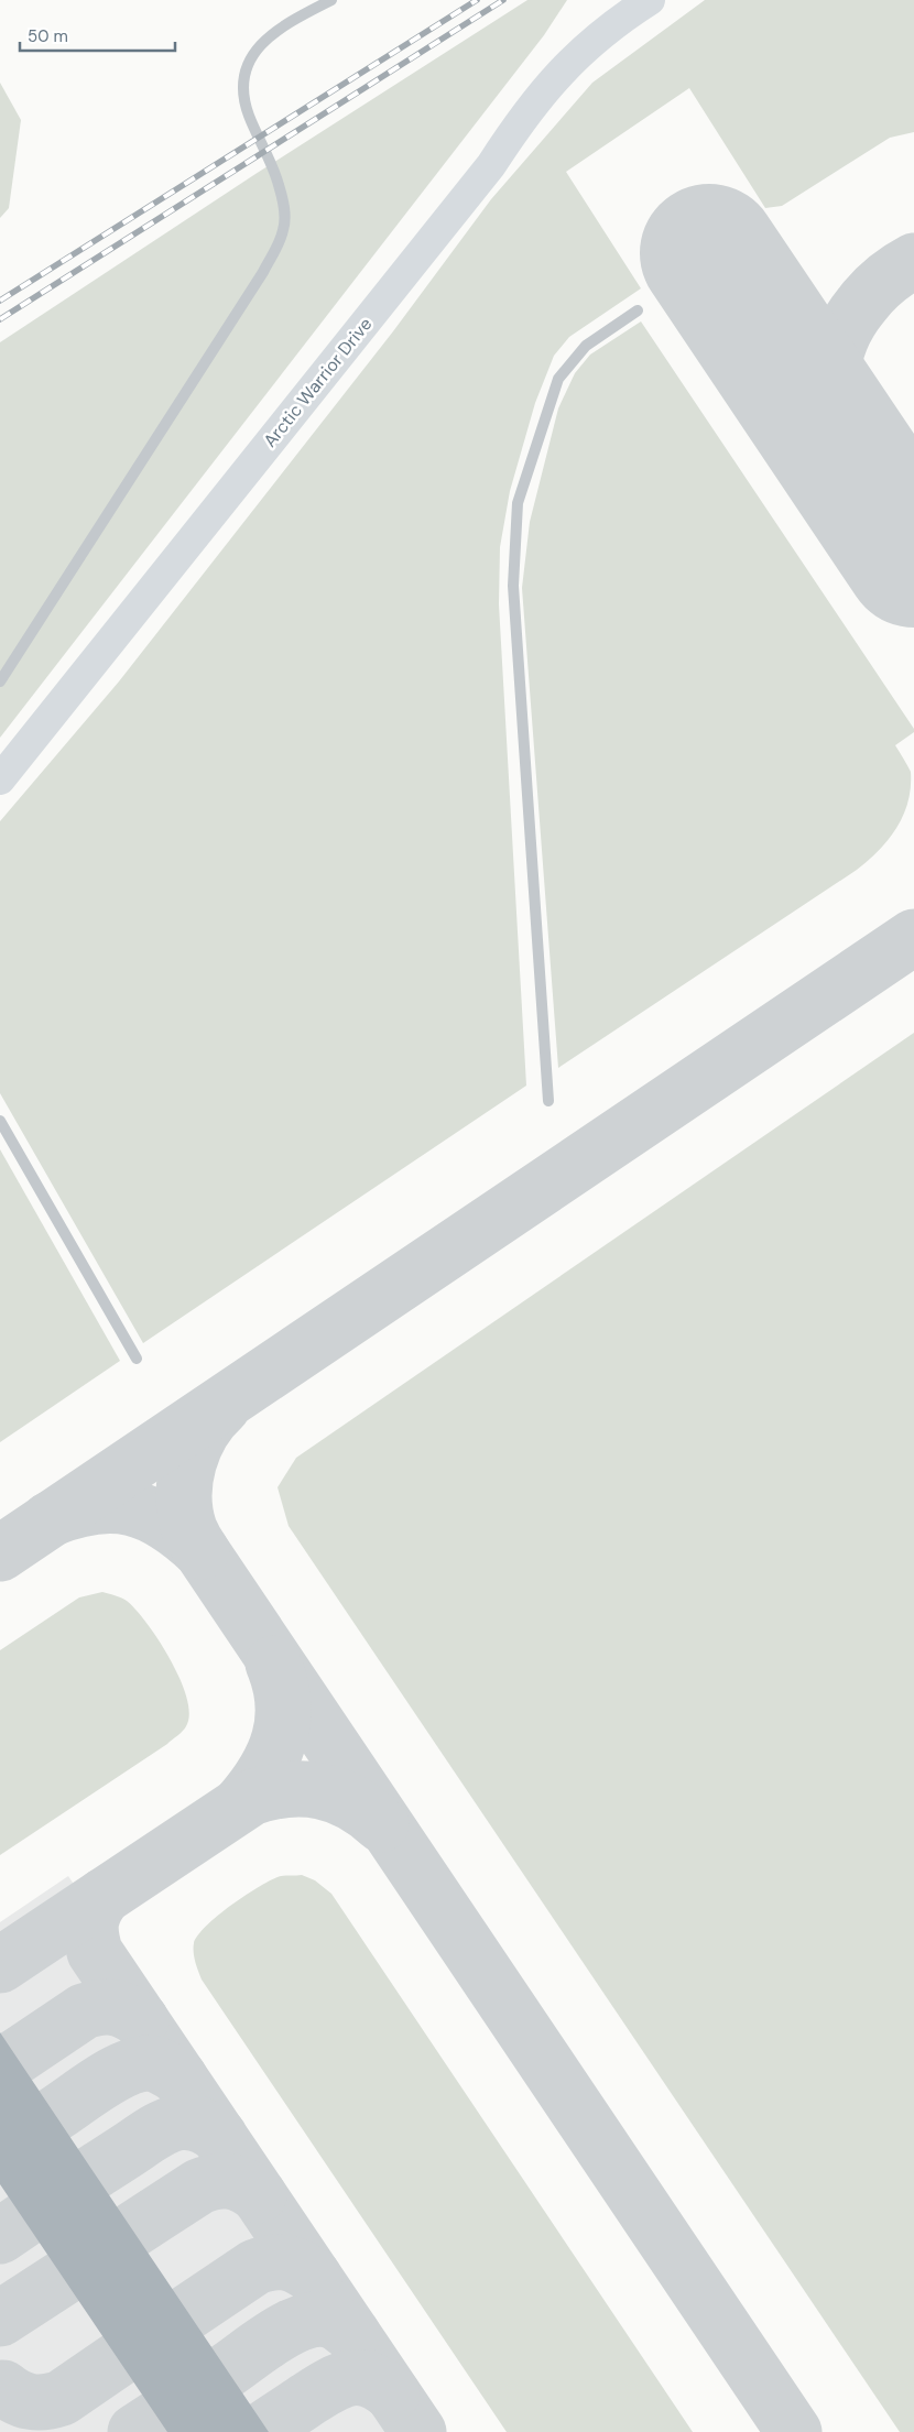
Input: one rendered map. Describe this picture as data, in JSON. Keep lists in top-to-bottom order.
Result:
{
  "streets": {
    "main road": ["Arctic Warrior Drive"]
  },
  "scale_bar": "50 m"
}
